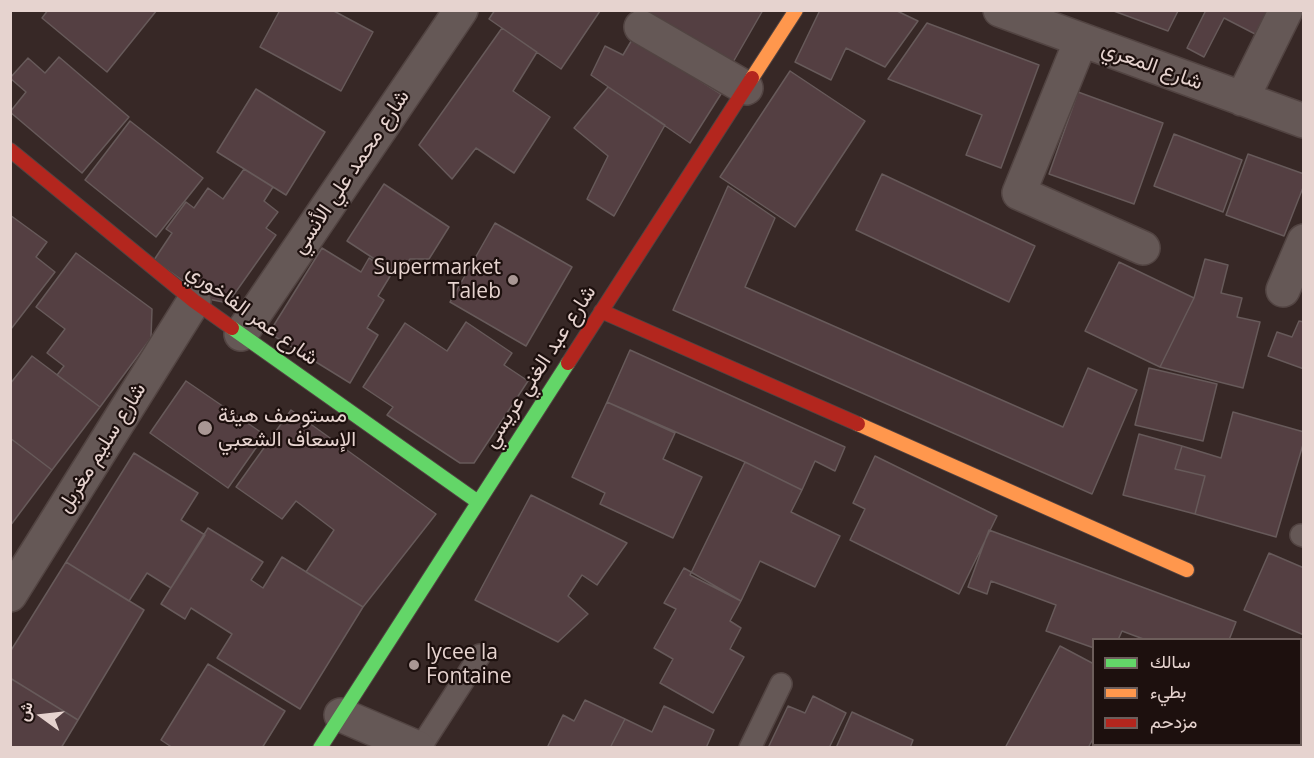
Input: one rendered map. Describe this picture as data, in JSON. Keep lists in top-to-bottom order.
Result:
{
  "streets": {
    "street": [
      "شارع المعري",
      "شارع محمد علي الأنسي",
      "شارع عمر الفاخوري",
      "شارع عبد الغني عريسي",
      "شارع سليم مغربل"
    ]
  },
  "crossings": [
    ["شارع محمد علي الأنسي", "شارع عمر الفاخوري"],
    ["شارع عمر الفاخوري", "شارع عبد الغني عريسي"],
    ["شارع عمر الفاخوري", "شارع سليم مغربل"]
  ],
  "places": ["Supermarket Taleb", "مستوصف هيئة الإسعاف الشعبي", "lycee la Fontaine"],
  "legend": ["سالك", "بطيء", "مزدحم"],
  "north": "left"
}
